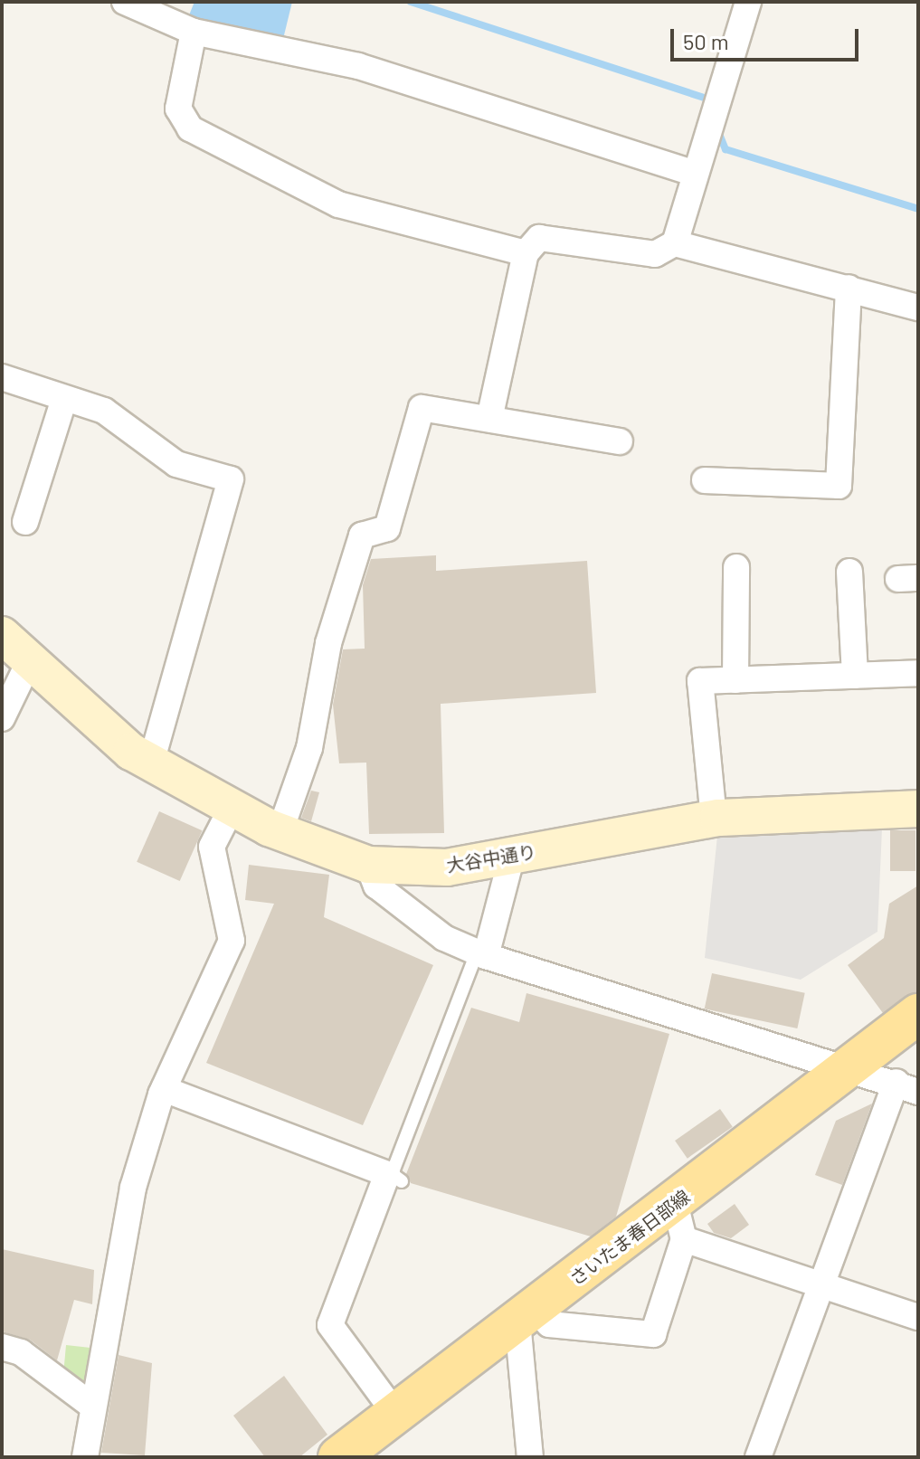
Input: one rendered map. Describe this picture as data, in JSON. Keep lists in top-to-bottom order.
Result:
{
  "streets": {
    "main road": ["さいたま春日部線"],
    "street": ["大谷中通り"]
  },
  "scale_bar": "50 m"
}
